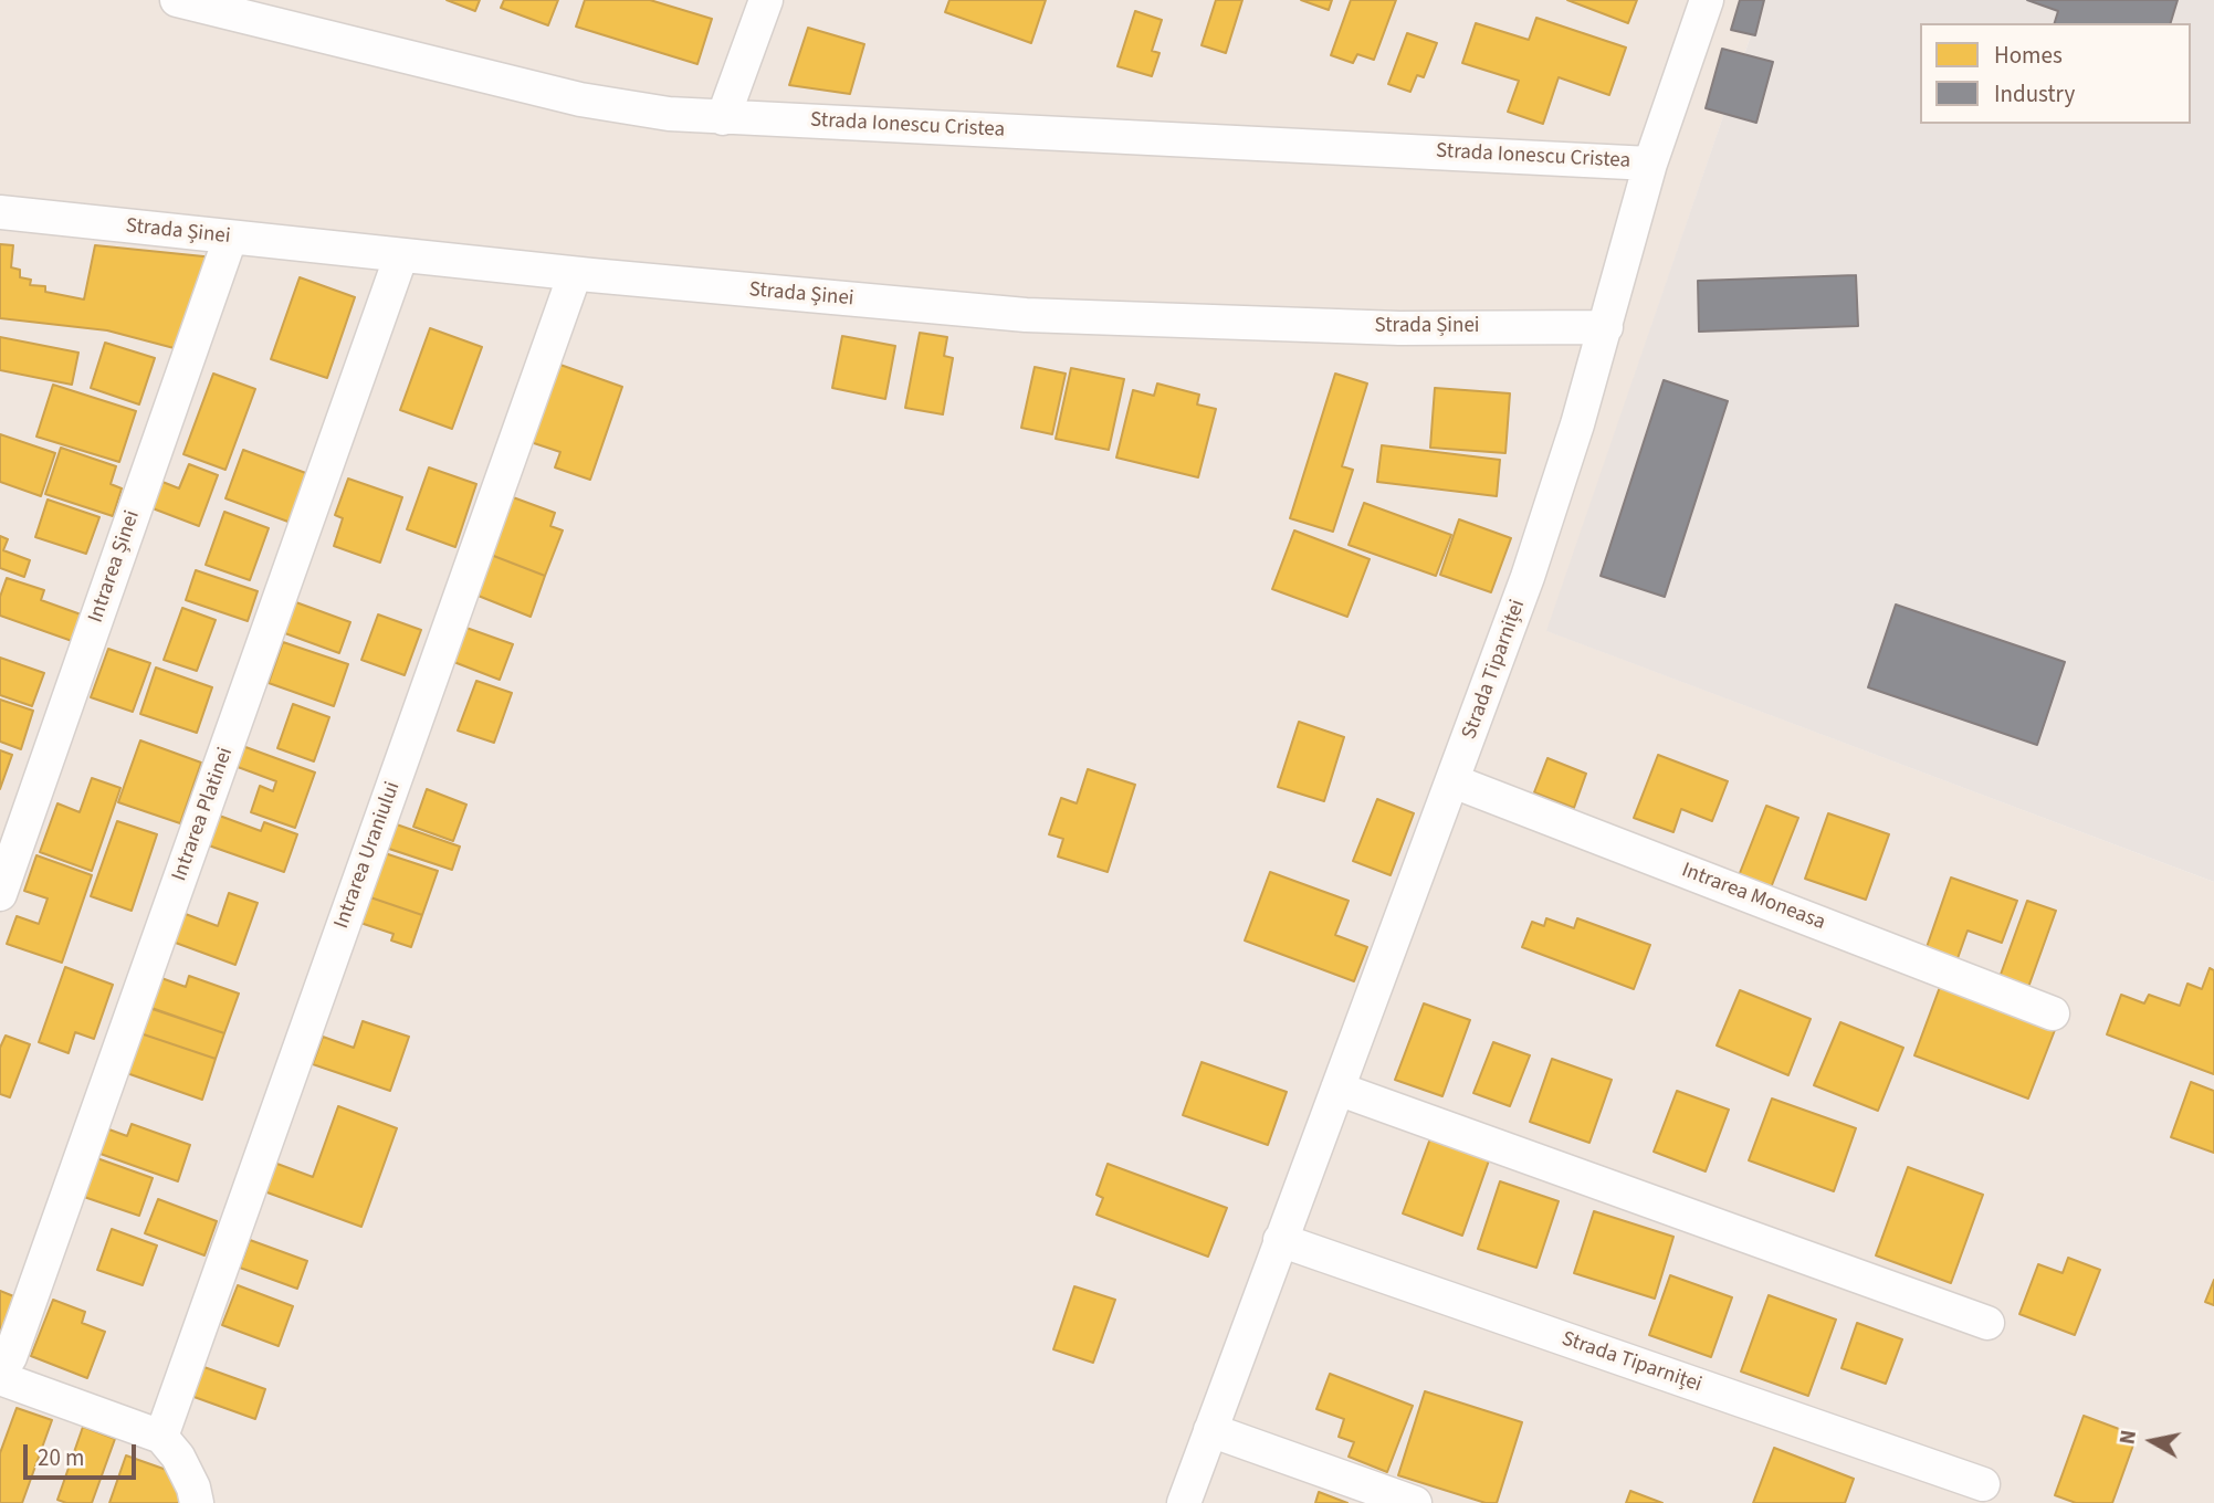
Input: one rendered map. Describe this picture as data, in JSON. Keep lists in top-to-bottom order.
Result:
{
  "streets": {
    "street": [
      "Strada Ionescu Cristea",
      "Strada Șinei",
      "Intrarea Șinei",
      "Strada Tiparniței",
      "Intrarea Platinei",
      "Intrarea Uraniului",
      "Intrarea Moneasa"
    ]
  },
  "crossings": [
    ["Strada Ionescu Cristea", "Strada Tiparniței"],
    ["Strada Șinei", "Intrarea Șinei"],
    ["Strada Șinei", "Strada Tiparniței"],
    ["Strada Șinei", "Intrarea Platinei"],
    ["Strada Șinei", "Intrarea Uraniului"],
    ["Strada Tiparniței", "Intrarea Moneasa"]
  ],
  "legend": ["Homes", "Industry"],
  "scale_bar": "20 m",
  "north": "left"
}
